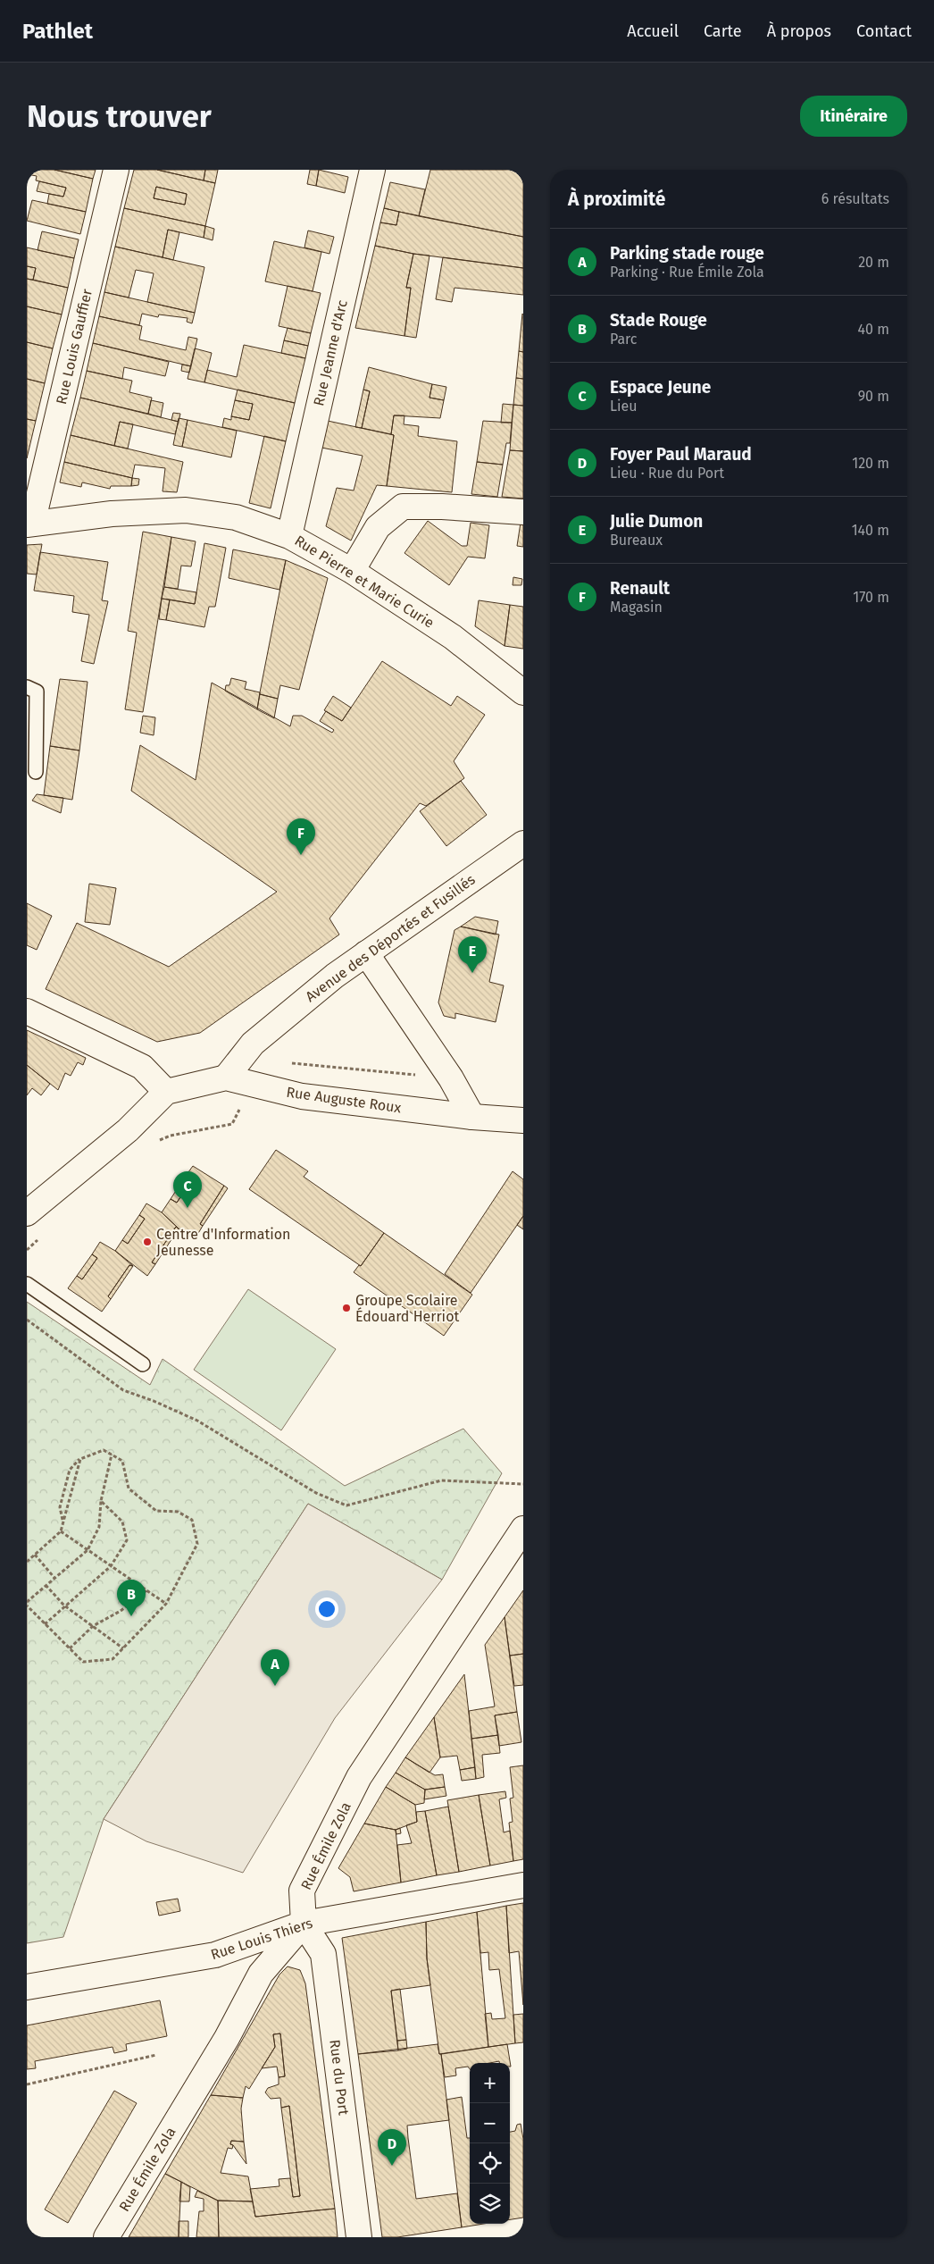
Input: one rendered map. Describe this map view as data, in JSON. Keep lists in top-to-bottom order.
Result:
{
  "streets": {
    "street": [
      "Rue Louis Gauffier",
      "Rue Jeanne d'Arc",
      "Rue Pierre et Marie Curie",
      "Avenue des Déportés et Fusillés",
      "Rue Auguste Roux",
      "Rue Émile Zola",
      "Rue Louis Thiers",
      "Rue du Port"
    ]
  },
  "crossings": [
    ["Rue Louis Gauffier", "Rue Pierre et Marie Curie"],
    ["Rue Jeanne d'Arc", "Rue Pierre et Marie Curie"],
    ["Avenue des Déportés et Fusillés", "Rue Auguste Roux"],
    ["Rue Émile Zola", "Rue Louis Thiers"],
    ["Rue Émile Zola", "Rue du Port"],
    ["Rue Louis Thiers", "Rue du Port"]
  ],
  "places": ["Centre d'Information Jeunesse", "Groupe Scolaire Édouard Herriot"],
  "page": {
    "header": "Pathlet",
    "nav": [
      "Accueil",
      "Carte",
      "À propos",
      "Contact"
    ],
    "buttons": "Itinéraire",
    "title": "Nous trouver",
    "heading": ["À proximité", "6 résultats"],
    "list": [
      {
        "mark": "A",
        "name": "Parking stade rouge",
        "note": "Parking · Rue Émile Zola",
        "value": "20 m"
      },
      {
        "mark": "B",
        "name": "Stade Rouge",
        "note": "Parc",
        "value": "40 m"
      },
      {
        "mark": "C",
        "name": "Espace Jeune",
        "note": "Lieu",
        "value": "90 m"
      },
      {
        "mark": "D",
        "name": "Foyer Paul Maraud",
        "note": "Lieu · Rue du Port",
        "value": "120 m"
      },
      {
        "mark": "E",
        "name": "Julie Dumon",
        "note": "Bureaux",
        "value": "140 m"
      },
      {
        "mark": "F",
        "name": "Renault",
        "note": "Magasin",
        "value": "170 m"
      }
    ],
    "pins": [
      "F",
      "E",
      "C",
      "B",
      "A",
      "D"
    ],
    "map_buttons": ["+", "−"]
  }
}
